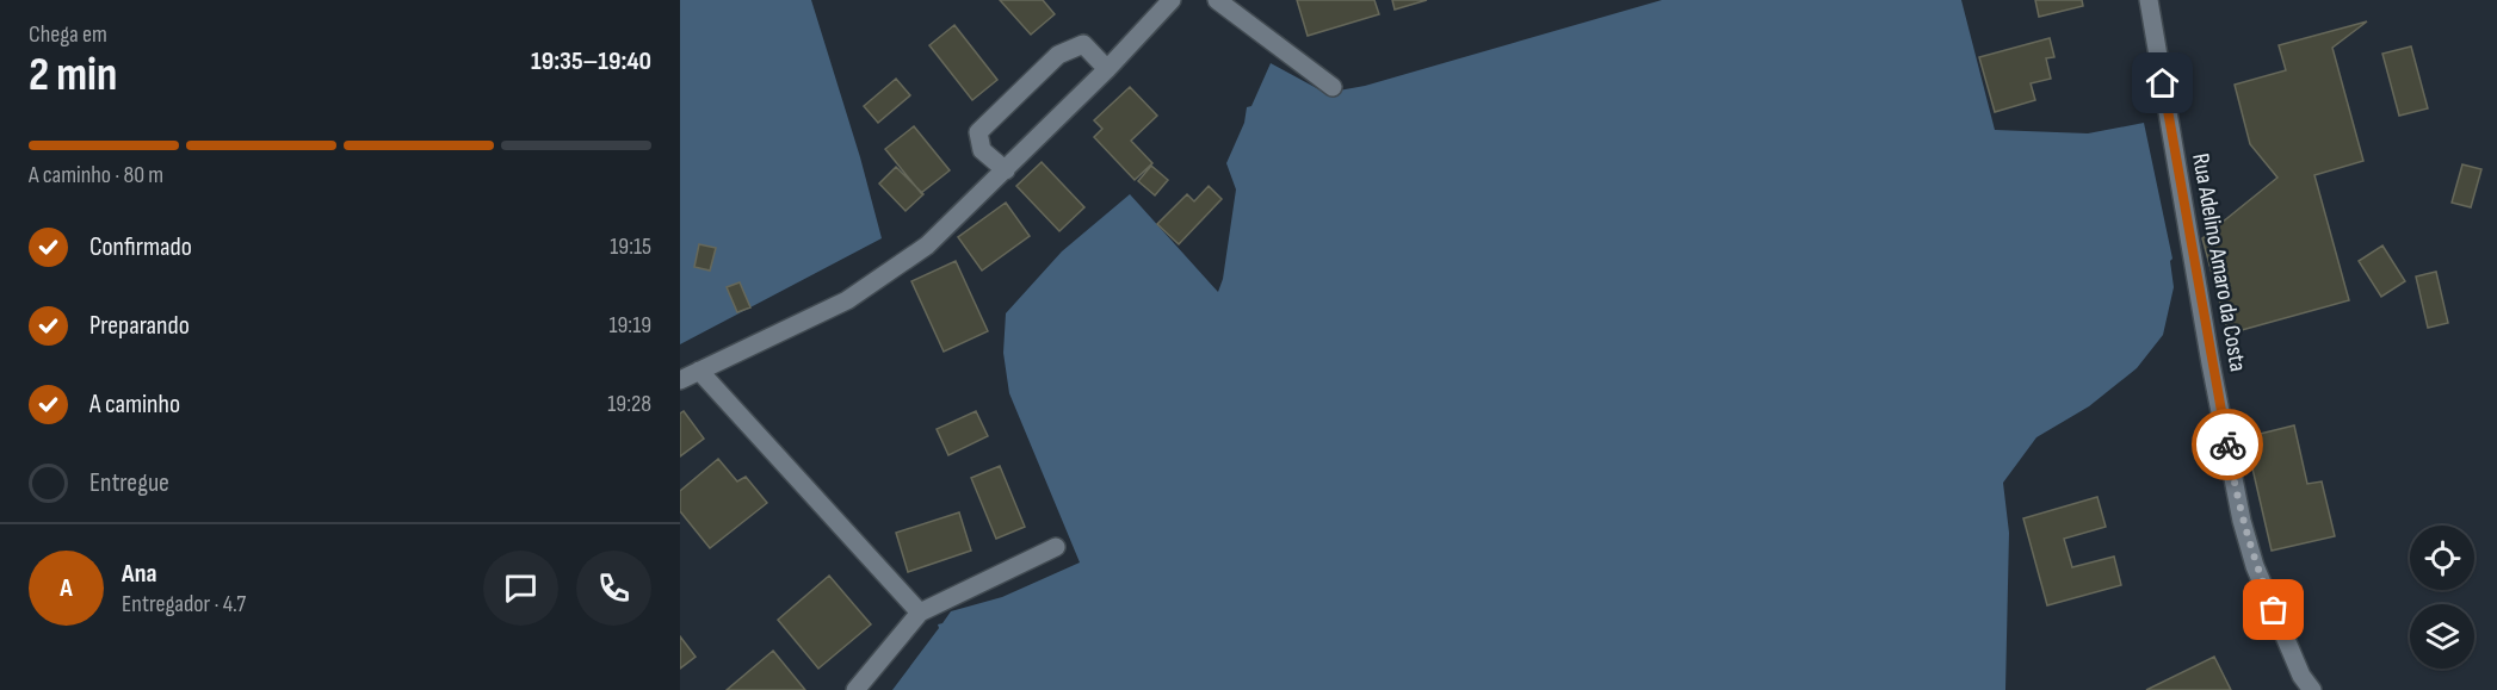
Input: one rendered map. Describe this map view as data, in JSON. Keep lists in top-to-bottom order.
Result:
{
  "streets": {
    "street": ["Rua Adelino Amaro da Costa"]
  },
  "page": {
    "heading": ["2 min", "Chega em", "19:35–19:40"],
    "panel": ["Ana", "Entregador · 4.7"],
    "bar": "A caminho · 80 m",
    "list": [
      ["Confirmado", "19:15"],
      ["Preparando", "19:19"],
      ["A caminho", "19:28"],
      "Entregue"
    ],
    "round": "A"
  }
}
